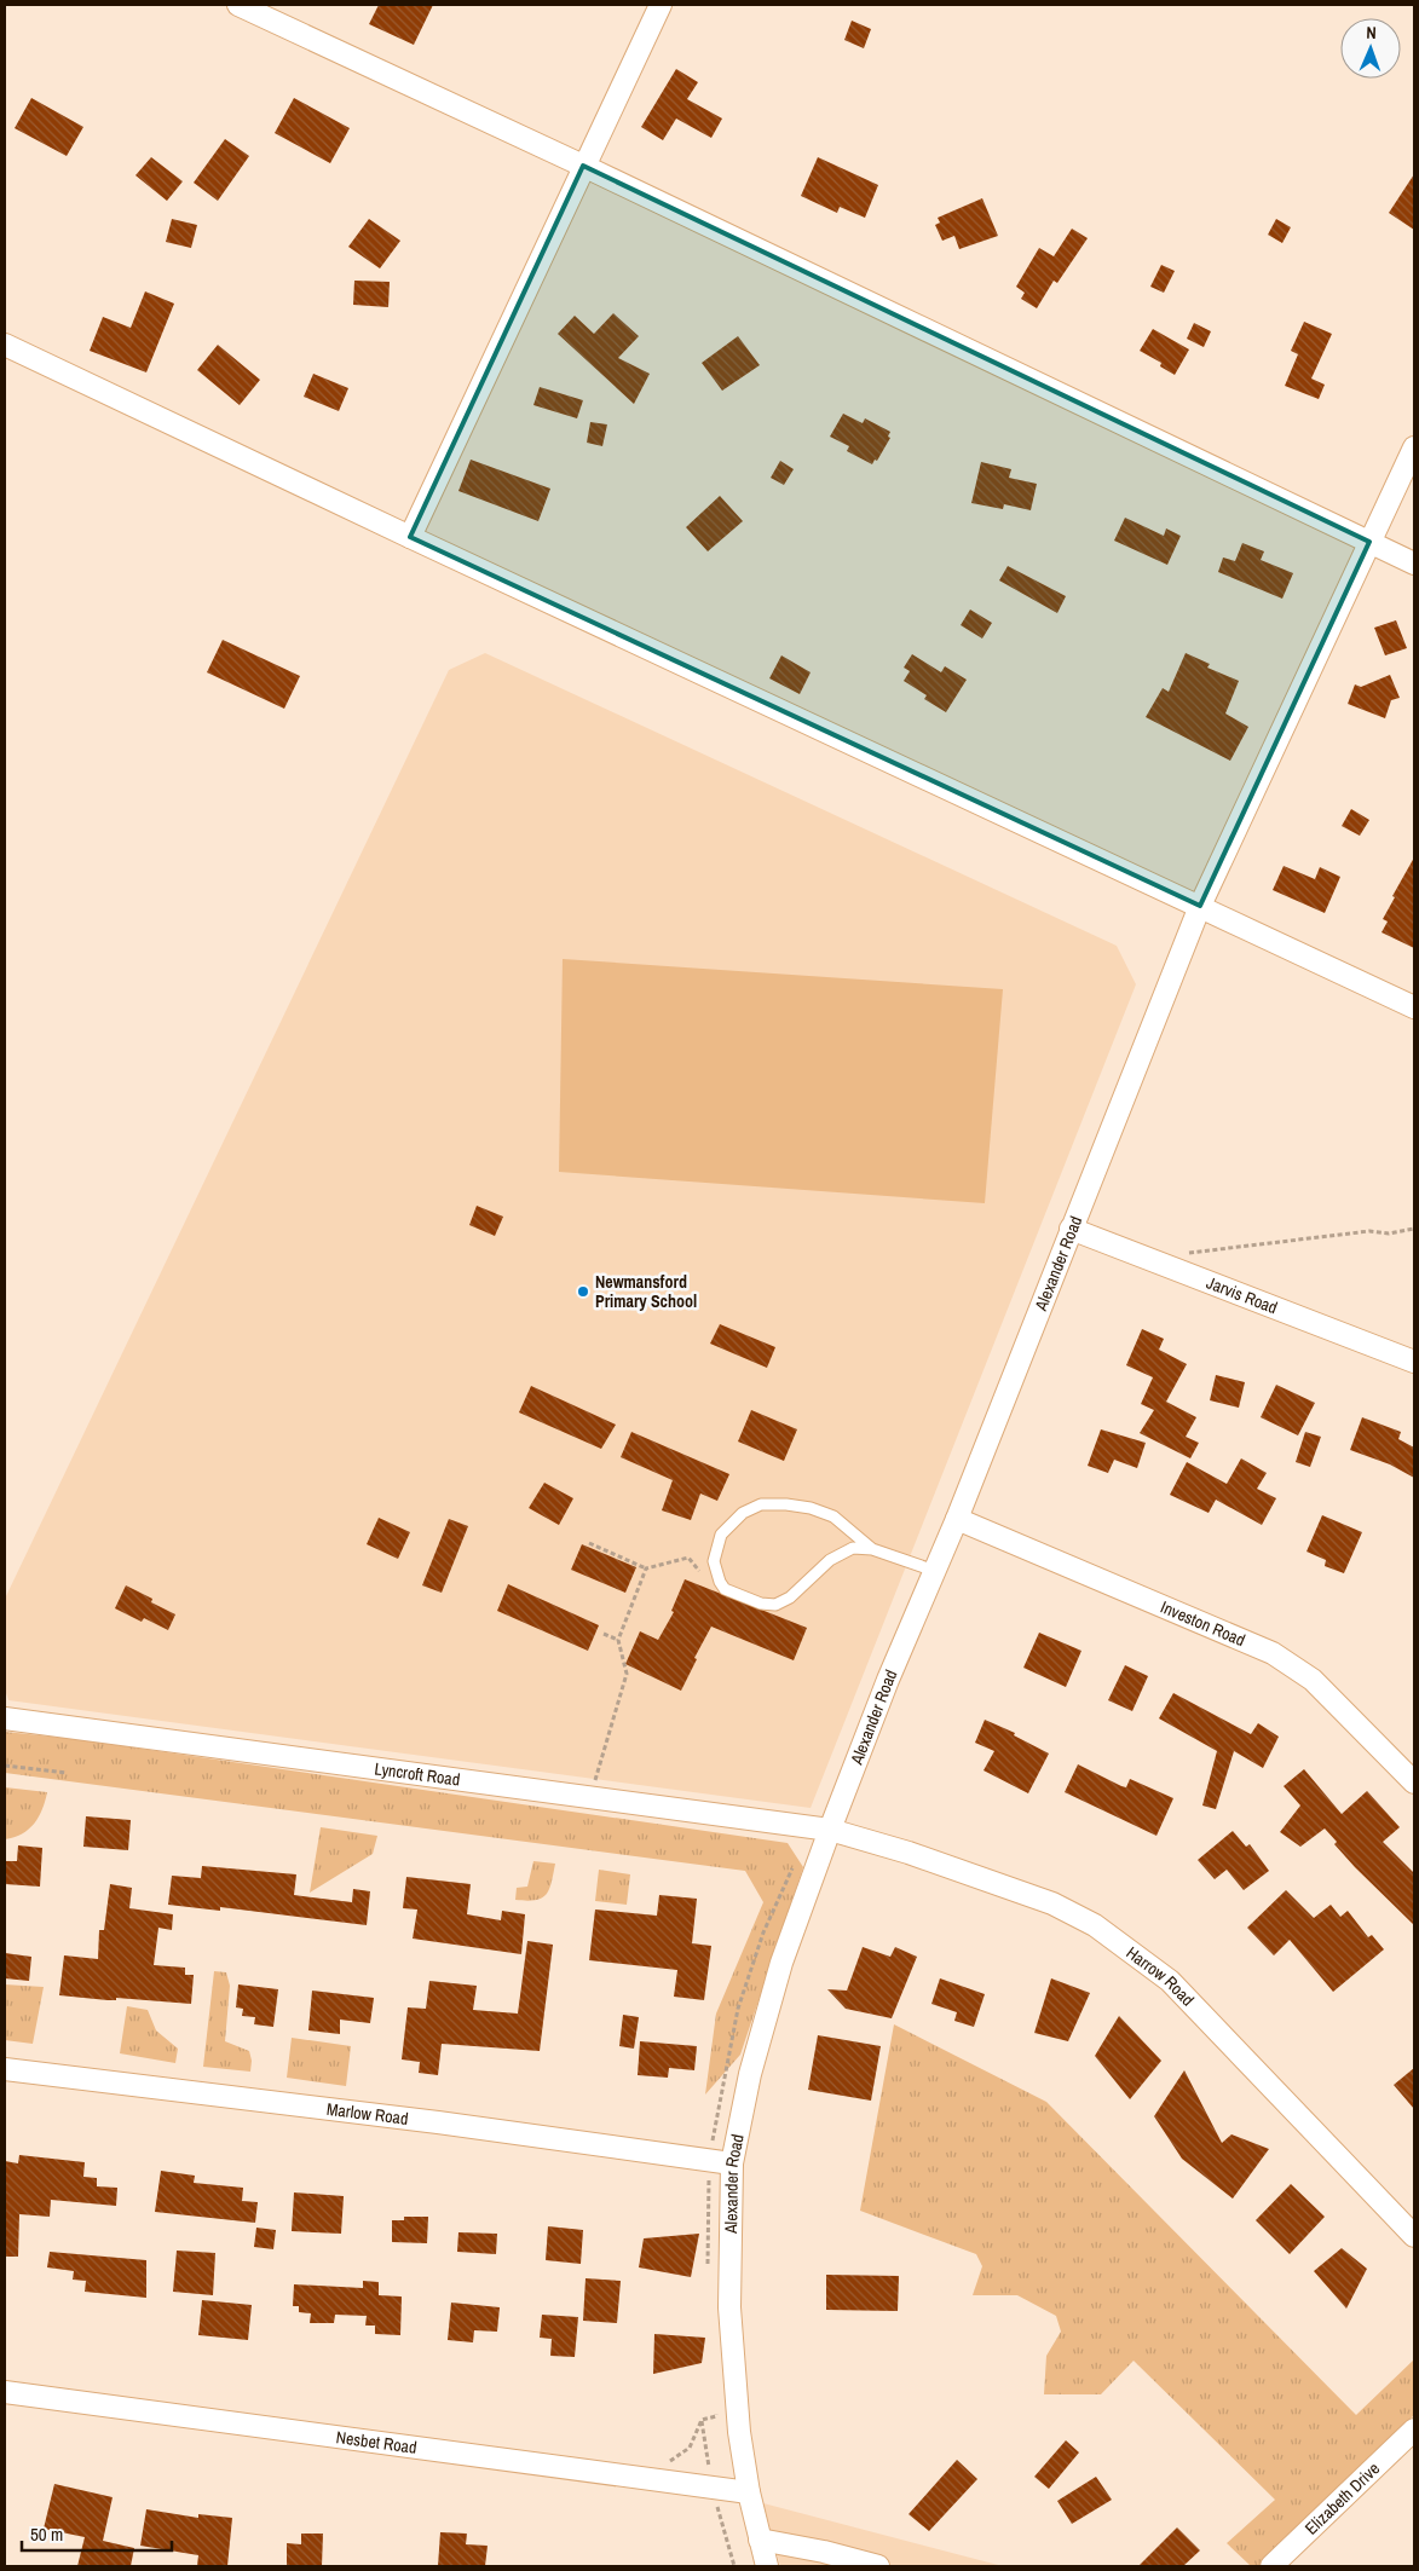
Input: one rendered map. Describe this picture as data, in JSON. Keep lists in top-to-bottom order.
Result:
{
  "streets": {
    "street": [
      "Alexander Road",
      "Jarvis Road",
      "Investon Road",
      "Lyncroft Road",
      "Harrow Road",
      "Marlow Road",
      "Nesbet Road",
      "Elizabeth Drive"
    ]
  },
  "crossings": [
    ["Alexander Road", "Jarvis Road"],
    ["Alexander Road", "Investon Road"],
    ["Alexander Road", "Lyncroft Road"],
    ["Alexander Road", "Harrow Road"],
    ["Alexander Road", "Marlow Road"],
    ["Alexander Road", "Nesbet Road"],
    ["Lyncroft Road", "Harrow Road"]
  ],
  "places": ["Newmansford Primary School"],
  "scale_bar": "50 m",
  "north": "top"
}
